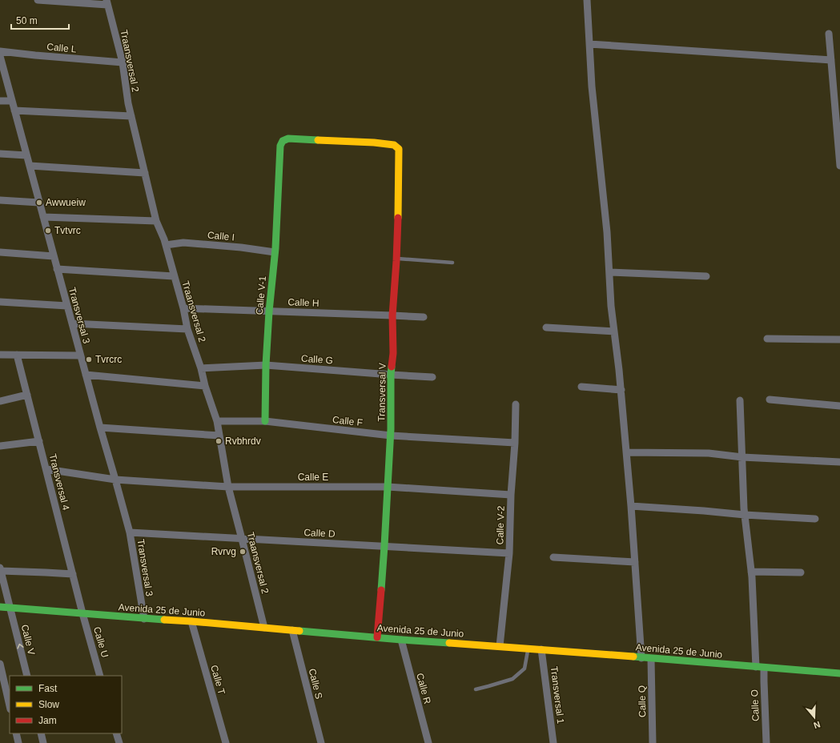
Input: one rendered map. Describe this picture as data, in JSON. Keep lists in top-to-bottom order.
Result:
{
  "streets": {
    "main road": ["Calle V-1", "Transversal V", "Avenida 25 de Junio"],
    "street": [
      "Calle L",
      "Traansversal 2",
      "Calle I",
      "Calle H",
      "Transversal 3",
      "Calle G",
      "Calle F",
      "Calle E",
      "Transversal 4",
      "Calle V-2",
      "Calle D",
      "Calle V",
      "Calle U",
      "Calle T",
      "Calle S",
      "Calle R",
      "Transversal 1",
      "Calle Q",
      "Calle O"
    ]
  },
  "crossings": [
    ["Calle L", "Traansversal 2"],
    ["Traansversal 2", "Calle I"],
    ["Traansversal 2", "Calle H"],
    ["Traansversal 2", "Calle G"],
    ["Traansversal 2", "Calle F"],
    ["Traansversal 2", "Calle E"],
    ["Traansversal 2", "Calle D"],
    ["Traansversal 2", "Avenida 25 de Junio"],
    ["Calle I", "Calle V-1"],
    ["Calle V-1", "Calle H"],
    ["Calle V-1", "Calle G"],
    ["Calle V-1", "Transversal V"],
    ["Calle V-1", "Calle F"],
    ["Calle H", "Transversal V"],
    ["Transversal 3", "Calle E"],
    ["Transversal 3", "Calle D"],
    ["Transversal 3", "Avenida 25 de Junio"],
    ["Calle G", "Transversal V"],
    ["Transversal V", "Calle F"],
    ["Transversal V", "Calle E"],
    ["Transversal V", "Calle D"],
    ["Transversal V", "Avenida 25 de Junio"],
    ["Calle F", "Calle V-2"],
    ["Calle E", "Transversal 4"],
    ["Calle E", "Calle V-2"],
    ["Transversal 4", "Avenida 25 de Junio"],
    ["Transversal 4", "Calle U"],
    ["Calle V-2", "Calle D"],
    ["Calle V-2", "Avenida 25 de Junio"],
    ["Avenida 25 de Junio", "Calle V"],
    ["Avenida 25 de Junio", "Calle U"],
    ["Avenida 25 de Junio", "Calle T"],
    ["Avenida 25 de Junio", "Calle S"],
    ["Avenida 25 de Junio", "Calle R"],
    ["Avenida 25 de Junio", "Transversal 1"],
    ["Avenida 25 de Junio", "Calle Q"],
    ["Avenida 25 de Junio", "Calle O"]
  ],
  "one_way": ["Calle V"],
  "places": [
    "Awwueiw",
    "Tvtvrc",
    "Tvrcrc",
    "Rvbhrdv",
    "Rvrvg"
  ],
  "legend": ["Fast", "Slow", "Jam"],
  "scale_bar": "50 m",
  "north": "bottom"
}
